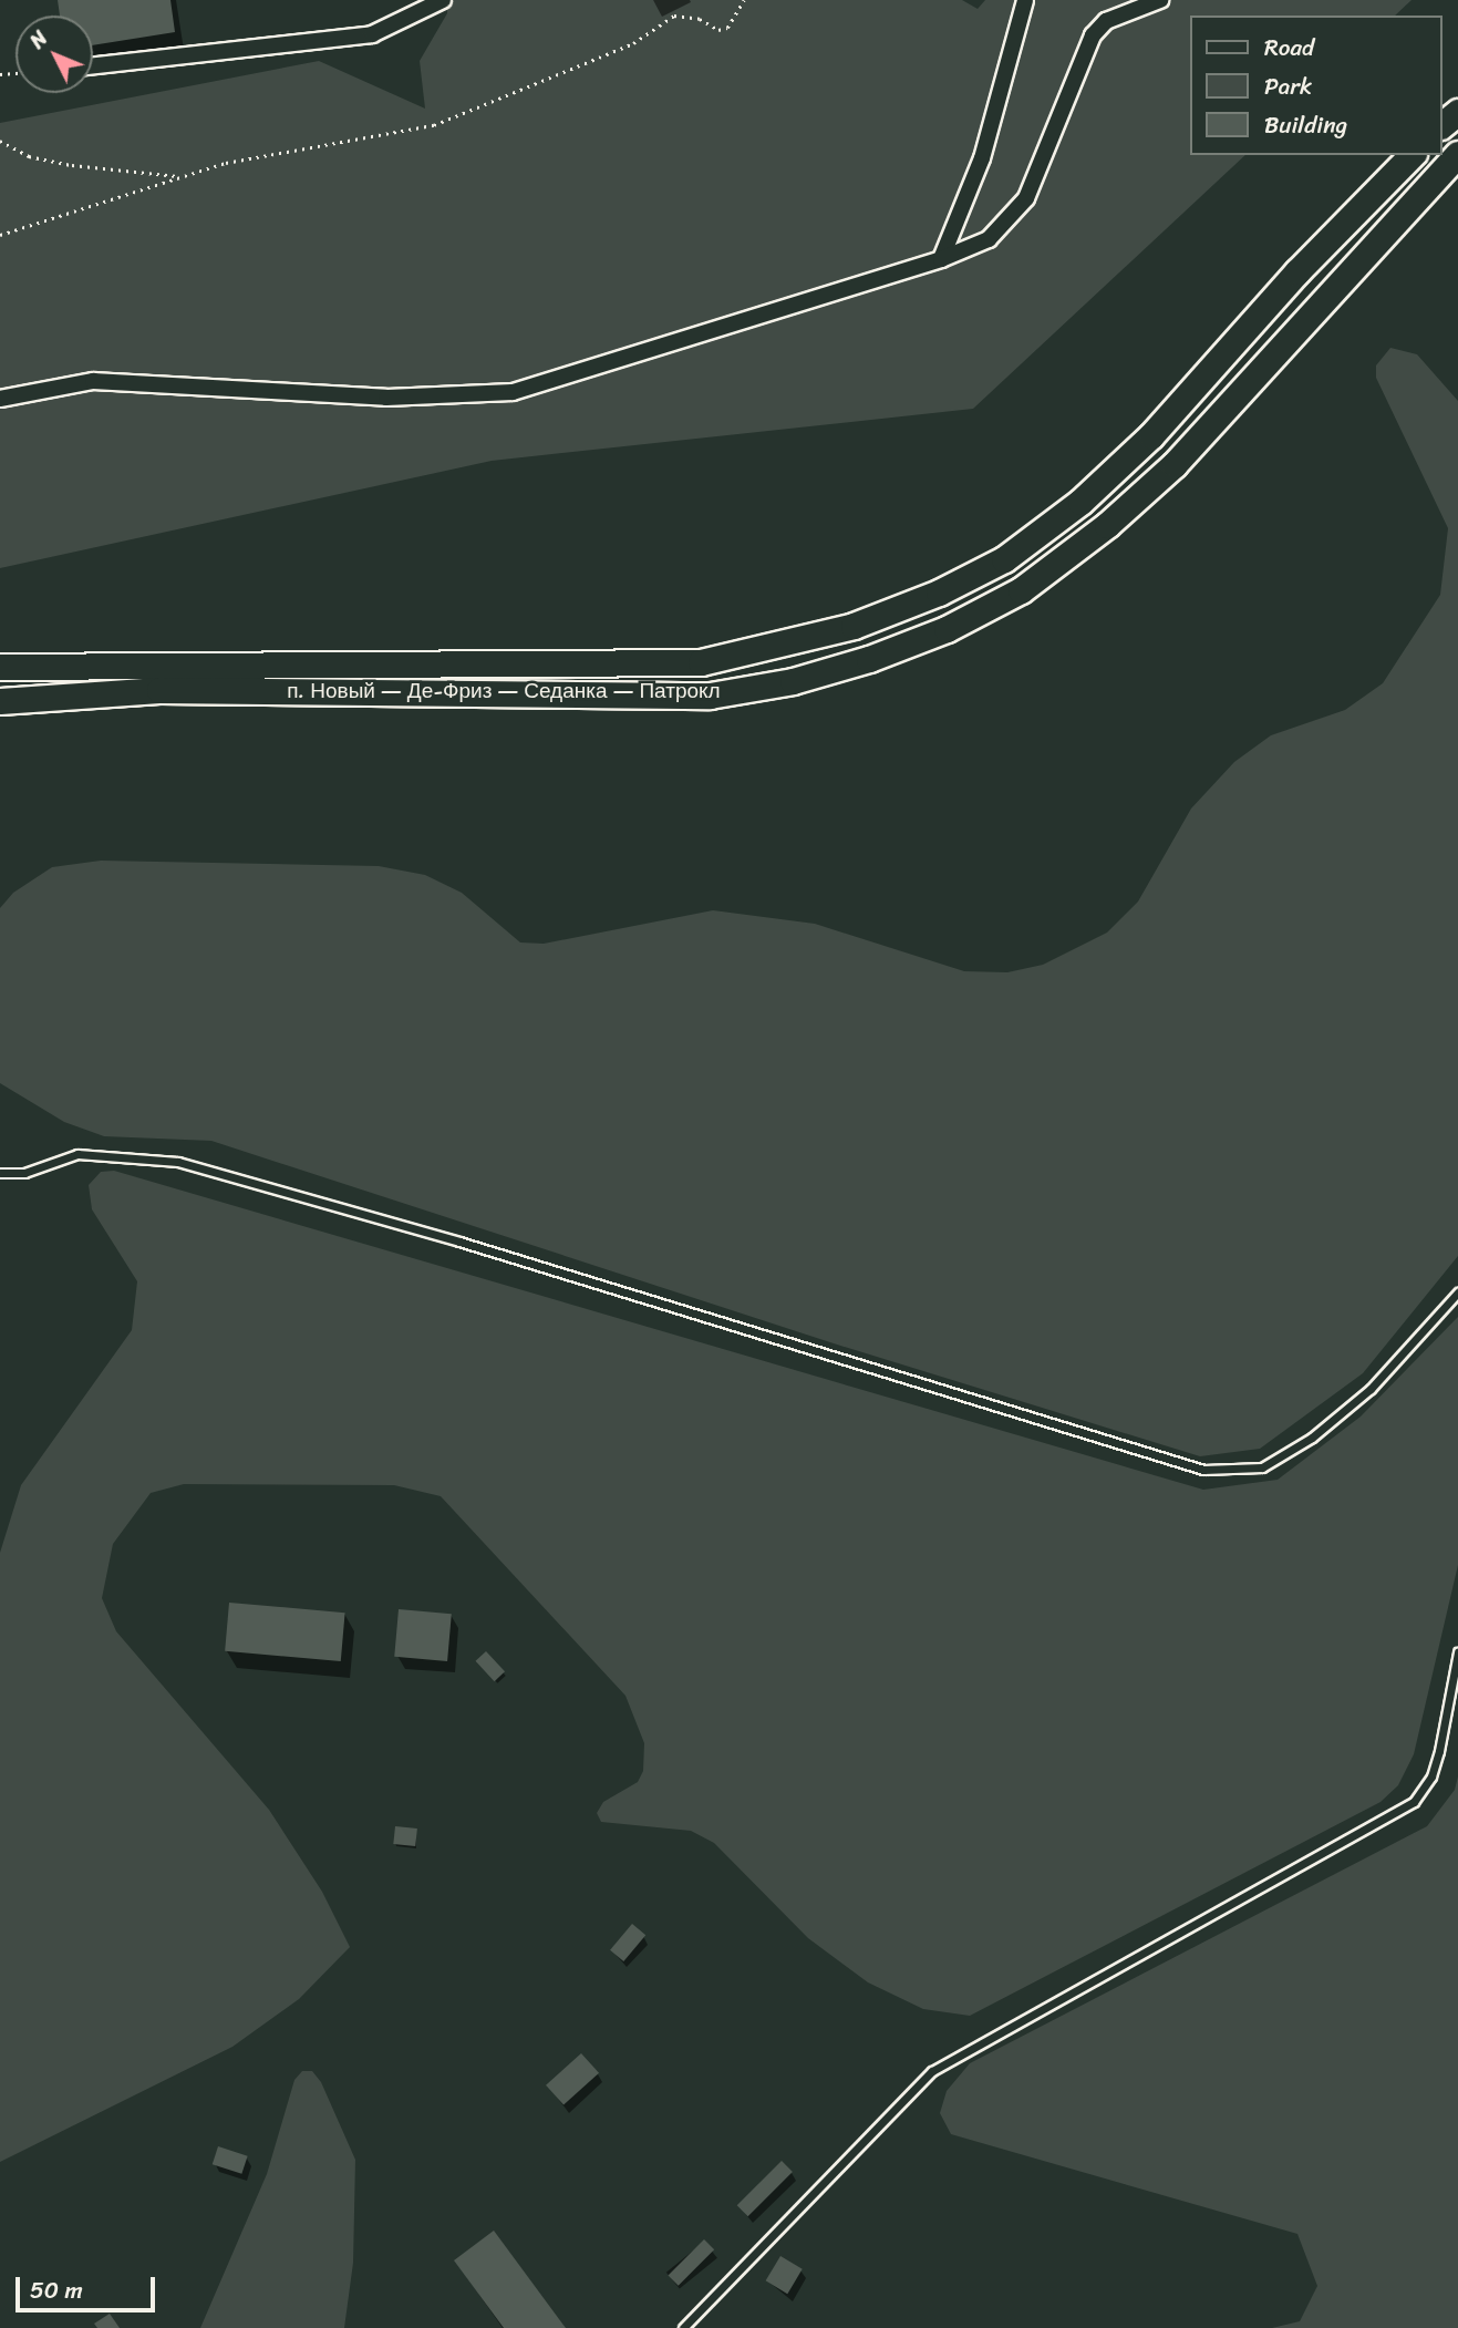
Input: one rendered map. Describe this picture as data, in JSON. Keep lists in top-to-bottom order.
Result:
{
  "streets": {
    "highway": ["п. Новый — Де-Фриз — Седанка — Патрокл"]
  },
  "legend": ["Road", "Park", "Building"],
  "scale_bar": "50 m",
  "north": "top left"
}
